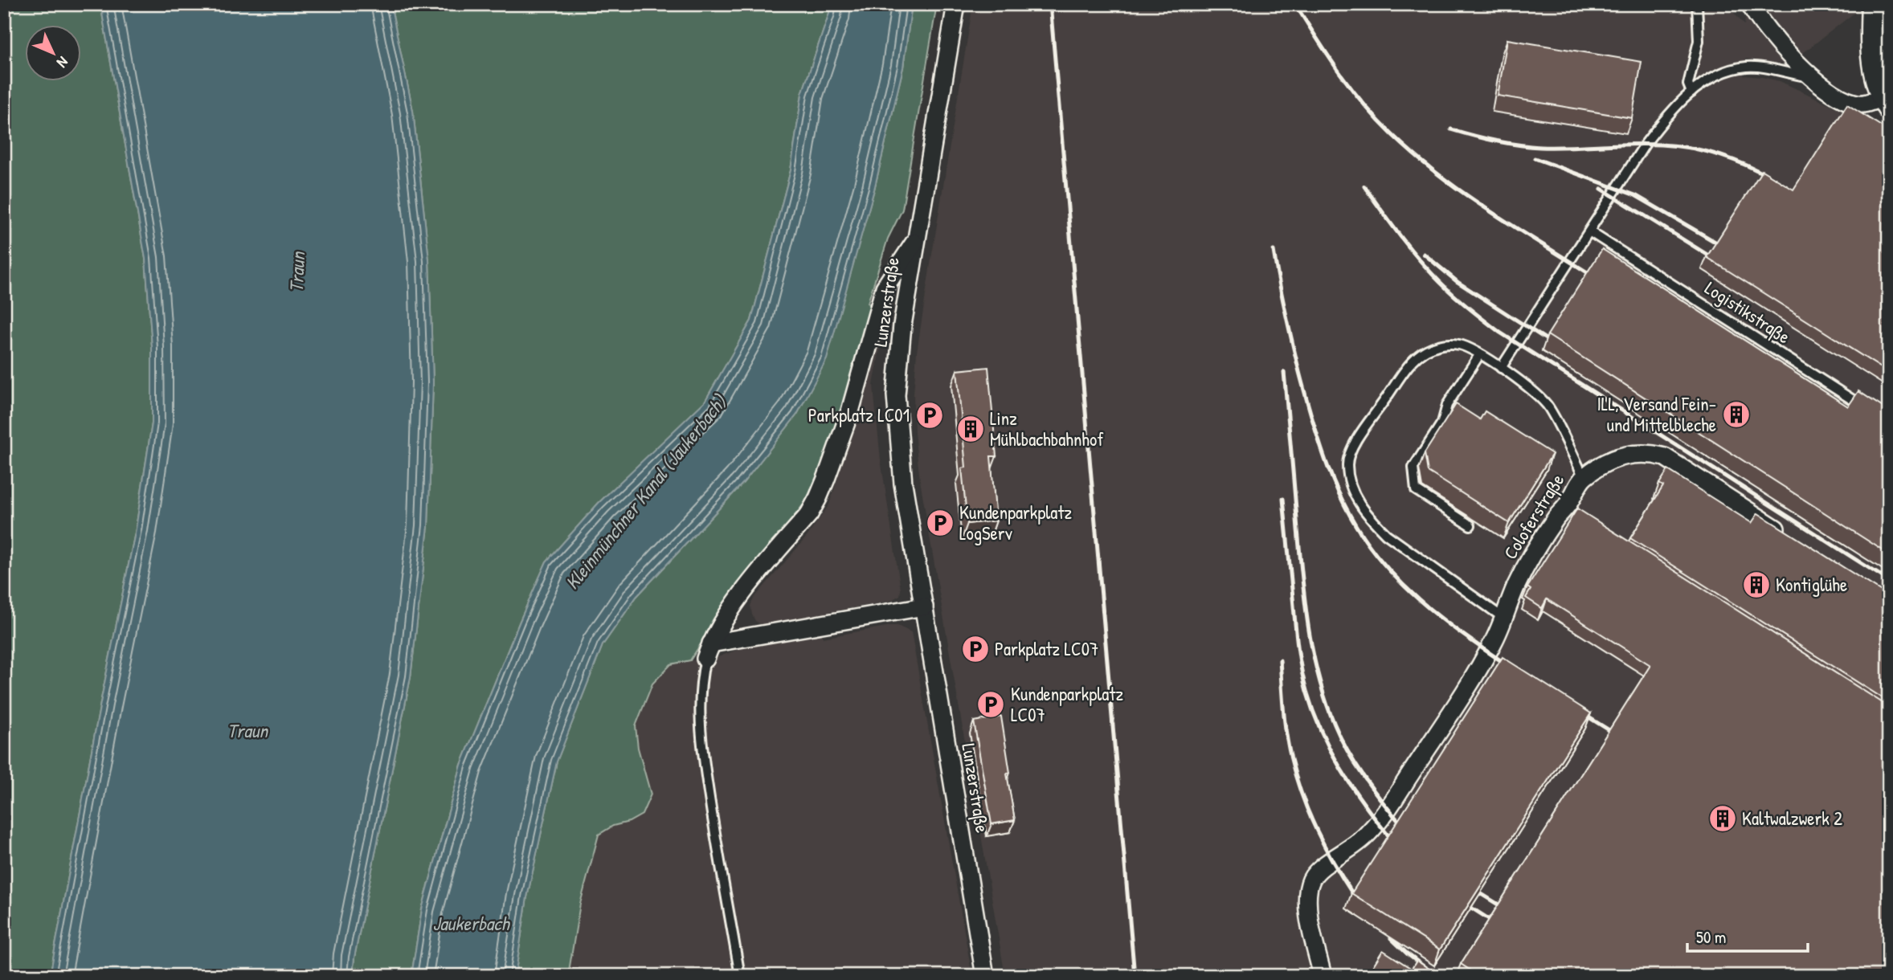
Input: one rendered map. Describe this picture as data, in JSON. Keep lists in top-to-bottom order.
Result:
{
  "streets": {
    "street": ["Lunzerstraße", "Coloferstraße"],
    "lane": ["Logistikstraße"]
  },
  "water": ["Traun", "Kleinmünchner Kanal (Jaukerbach)", "Jaukerbach"],
  "places": {
    "building": [
      "ILL, Versand Fein- und Mittelbleche",
      "Linz Mühlbachbahnhof",
      "Kontiglühe",
      "Kaltwalzwerk 2"
    ],
    "parking": [
      "Parkplatz LC01",
      "Kundenparkplatz LogServ",
      "Parkplatz LC07",
      "Kundenparkplatz LC07"
    ]
  },
  "scale_bar": "50 m",
  "north": "bottom right"
}
